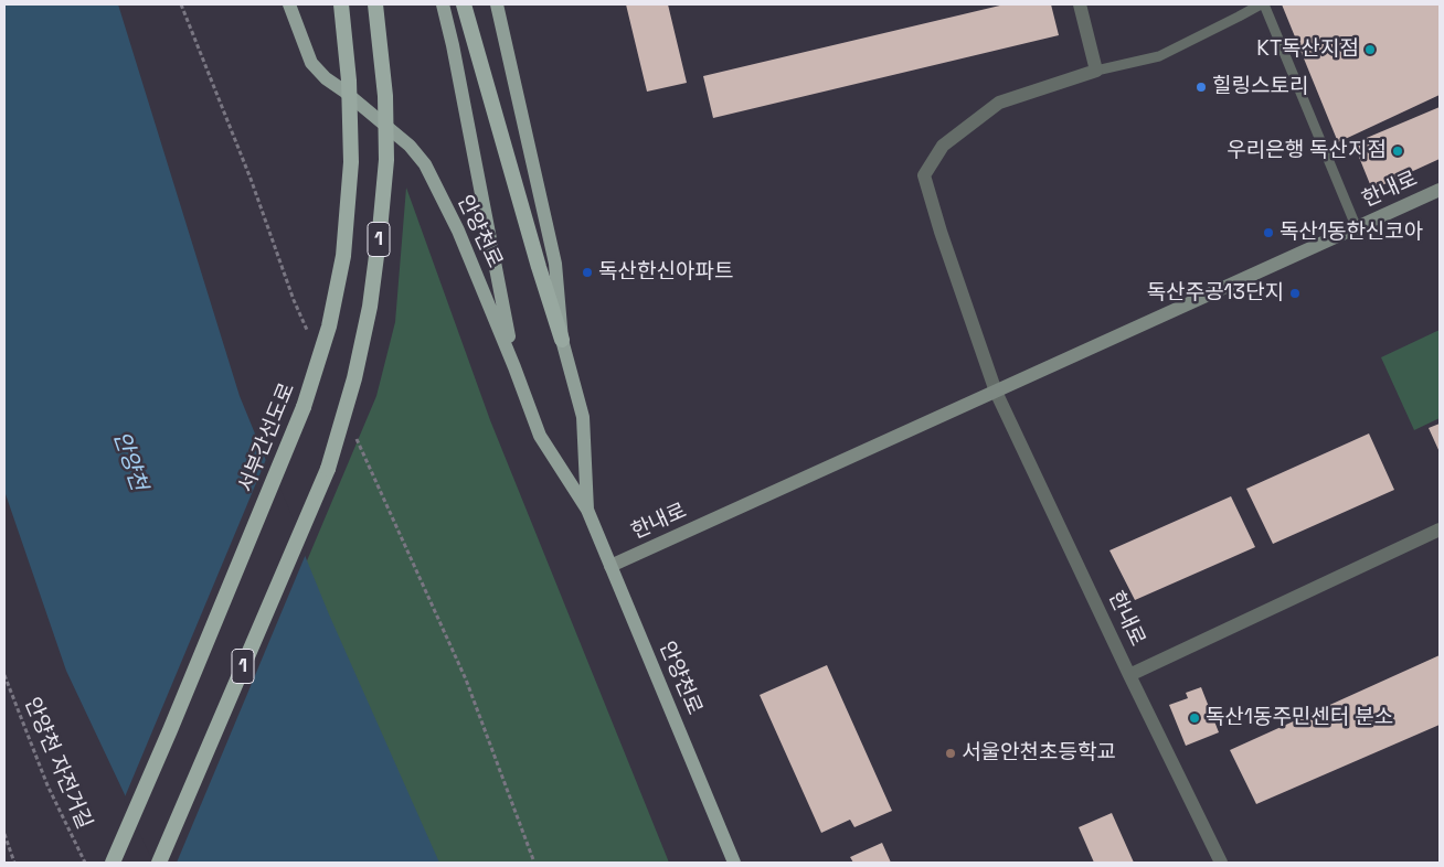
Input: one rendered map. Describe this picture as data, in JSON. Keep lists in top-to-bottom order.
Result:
{
  "streets": {
    "highway": ["1", "서부간선도로"],
    "main road": ["한내로", "안양천로"],
    "path": ["안양천 자전거길"]
  },
  "crossings": [
    ["한내로", "안양천로"]
  ],
  "water": ["안양천"],
  "places": [
    "KT독산지점",
    "힐링스토리",
    "우리은행 독산지점",
    "독산1동한신코아",
    "독산한신아파트",
    "독산주공13단지",
    "독산1동주민센터 분소",
    "서울안천초등학교"
  ]
}
